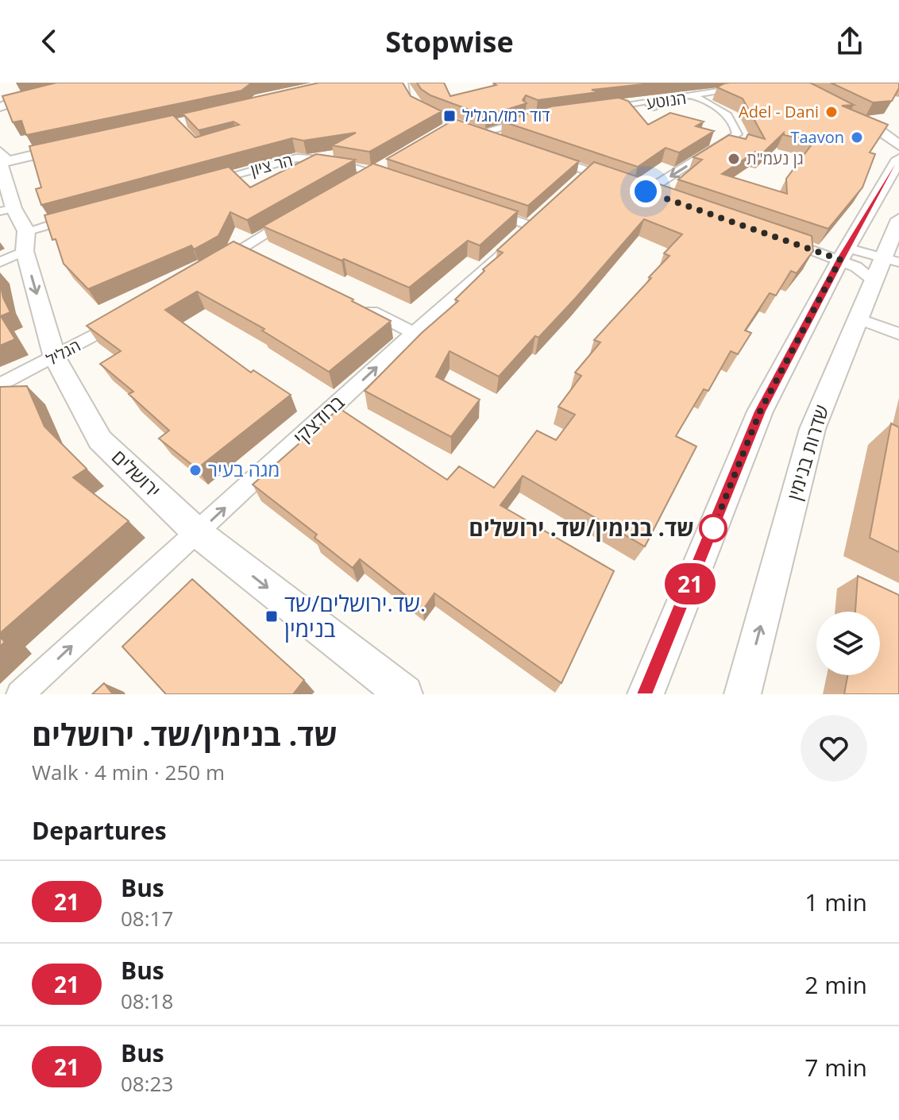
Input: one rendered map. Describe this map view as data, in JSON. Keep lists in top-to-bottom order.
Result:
{
  "streets": {
    "main road": ["שדרות בנימין", "ירושלים"],
    "street": [
      "הנוטע",
      "הר ציון",
      "הגליל",
      "ברודצקי"
    ]
  },
  "crossings": [
    ["הגליל", "ירושלים"],
    ["ברודצקי", "ירושלים"]
  ],
  "one_way": ["ברודצקי", "ירושלים"],
  "places": {
    "other": [
      "Adel - Dani",
      "Taavon",
      "גן נעמ\"ת",
      "מגה בעיר",
      "שד. בנימין/שד. ירושלים"
    ],
    "transit": ["דוד רמז/הגליל", "שד.ירושלים/שד. בנימין"]
  },
  "lines": ["bus line 21"],
  "page": {
    "header": "Stopwise",
    "on_map": "21",
    "heading": [
      ["שד. בנימין/שד. ירושלים", "Walk · 4 min · 250 m"],
      "Departures"
    ],
    "list": [
      {
        "mark": "21",
        "name": "Bus",
        "note": "08:17",
        "value": "1 min"
      },
      {
        "mark": "21",
        "name": "Bus",
        "note": "08:18",
        "value": "2 min"
      },
      {
        "mark": "21",
        "name": "Bus",
        "note": "08:23",
        "value": "7 min"
      }
    ]
  }
}
